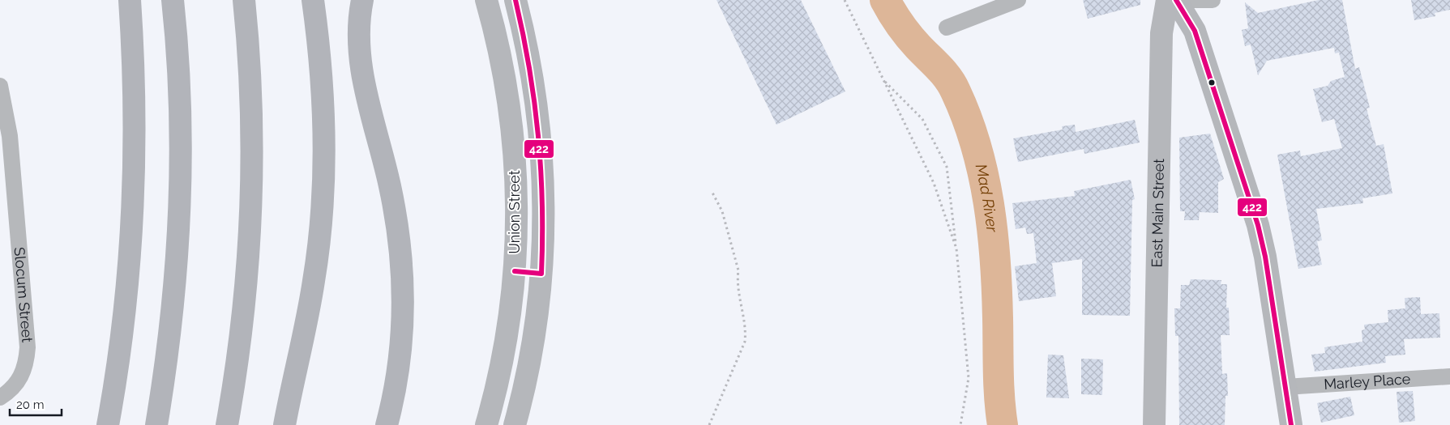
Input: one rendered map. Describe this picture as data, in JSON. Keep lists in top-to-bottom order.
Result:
{
  "streets": {
    "main road": ["Union Street", "East Main Street"],
    "street": ["Slocum Street", "Marley Place"]
  },
  "water": ["Mad River"],
  "lines": ["transit line 422"],
  "scale_bar": "20 m"
}
